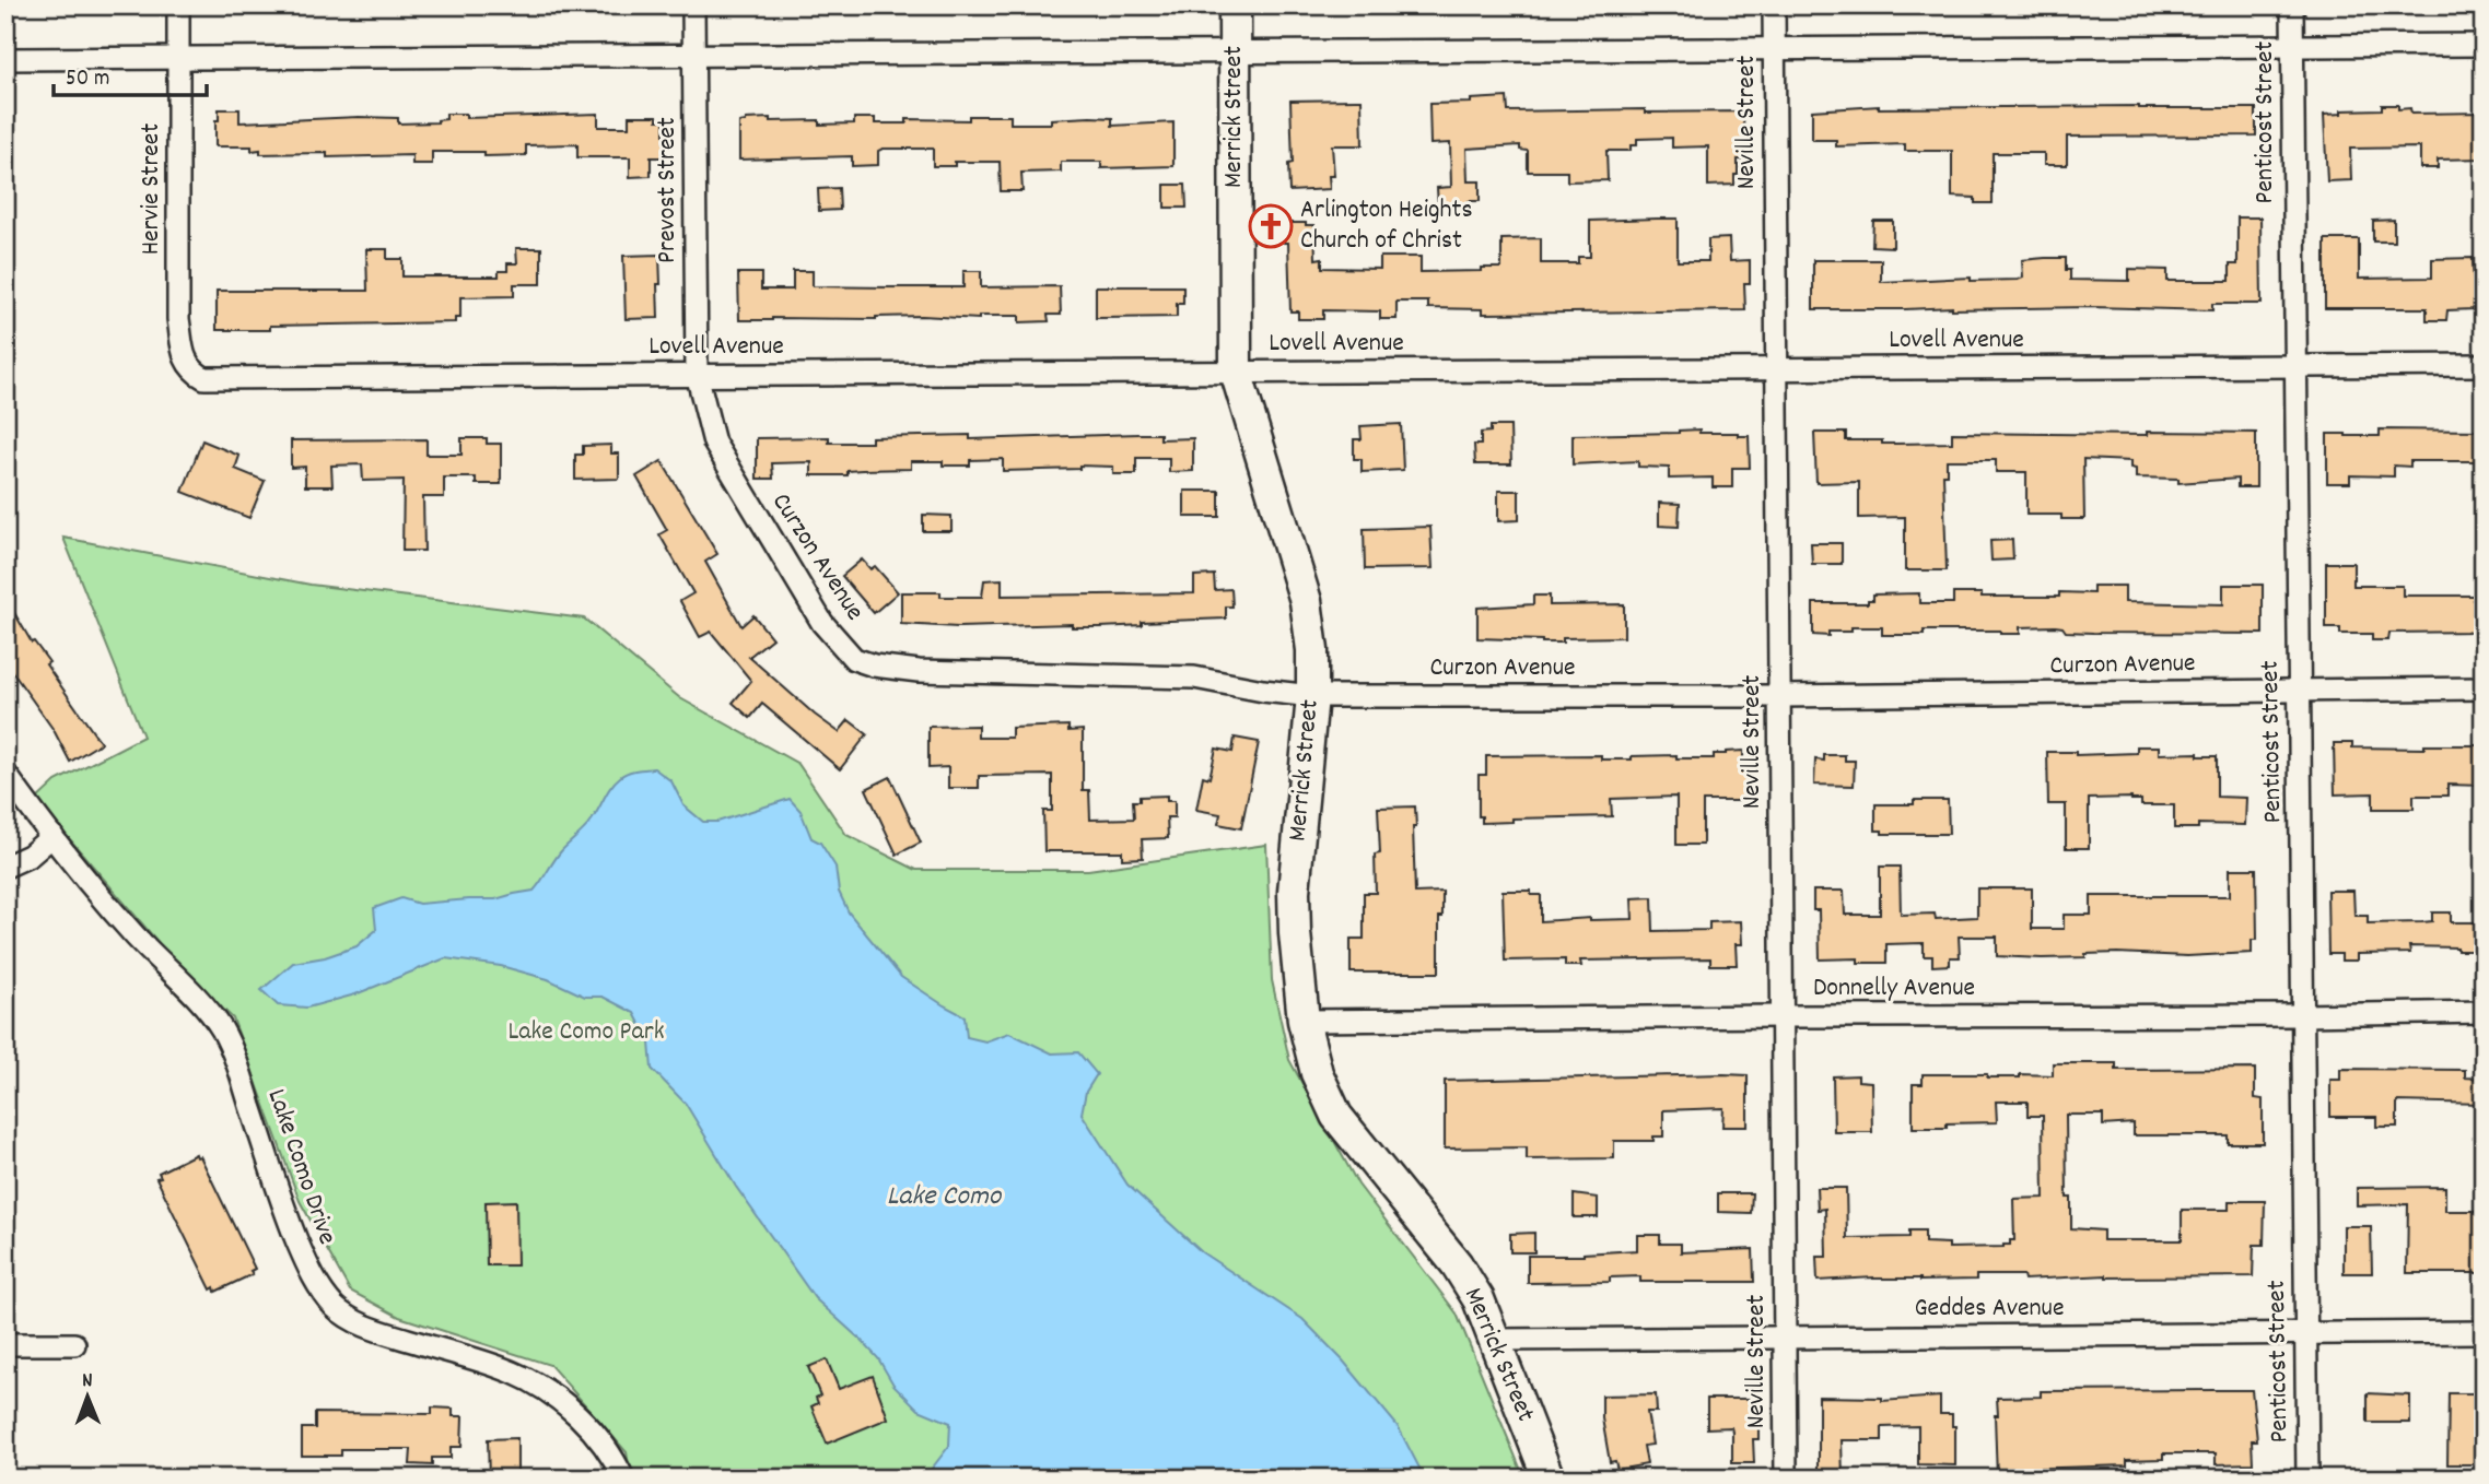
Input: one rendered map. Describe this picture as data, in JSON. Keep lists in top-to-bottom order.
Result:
{
  "streets": {
    "street": [
      "Merrick Street",
      "Neville Street",
      "Penticost Street",
      "Hervie Street",
      "Prevost Street",
      "Lovell Avenue",
      "Curzon Avenue",
      "Donnelly Avenue",
      "Lake Como Drive",
      "Geddes Avenue"
    ]
  },
  "crossings": [
    ["Merrick Street", "Lovell Avenue"],
    ["Merrick Street", "Curzon Avenue"],
    ["Merrick Street", "Donnelly Avenue"],
    ["Merrick Street", "Geddes Avenue"],
    ["Neville Street", "Lovell Avenue"],
    ["Neville Street", "Curzon Avenue"],
    ["Neville Street", "Donnelly Avenue"],
    ["Neville Street", "Geddes Avenue"],
    ["Penticost Street", "Lovell Avenue"],
    ["Penticost Street", "Curzon Avenue"],
    ["Penticost Street", "Donnelly Avenue"],
    ["Penticost Street", "Geddes Avenue"],
    ["Hervie Street", "Lovell Avenue"],
    ["Prevost Street", "Lovell Avenue"],
    ["Prevost Street", "Curzon Avenue"],
    ["Lovell Avenue", "Curzon Avenue"]
  ],
  "water": ["Lake Como"],
  "parks": ["Lake Como Park"],
  "places": {
    "church": ["Arlington Heights Church of Christ"]
  },
  "scale_bar": "50 m",
  "north": "top"
}
